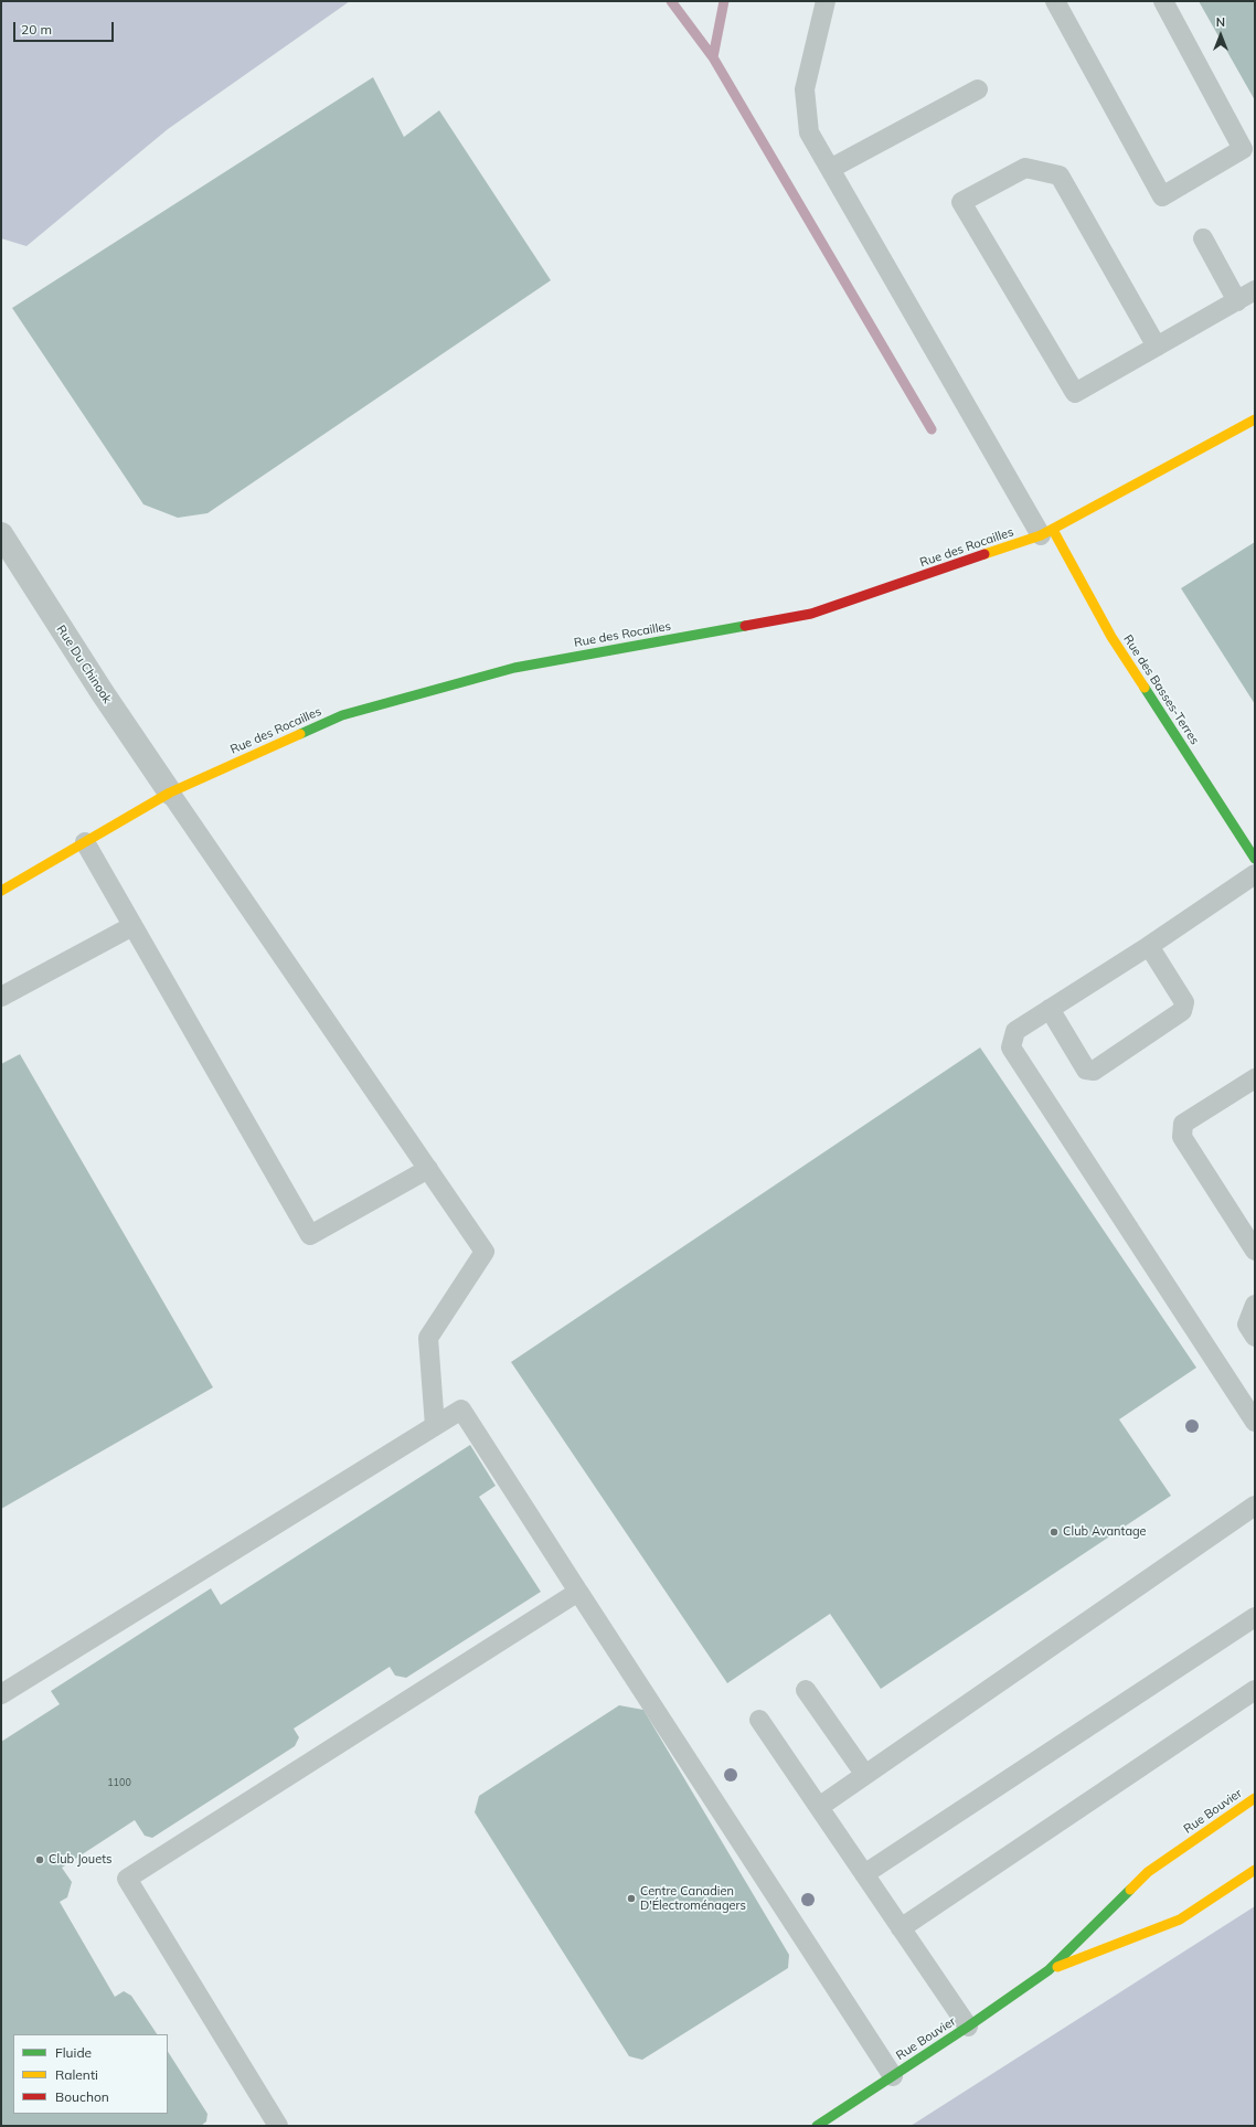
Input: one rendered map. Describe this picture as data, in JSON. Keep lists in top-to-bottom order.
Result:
{
  "streets": {
    "street": [
      "Rue des Rocailles",
      "Rue Du Chinook",
      "Rue des Basses-Terres",
      "Rue Bouvier"
    ]
  },
  "crossings": [
    ["Rue des Rocailles", "Rue Du Chinook"],
    ["Rue des Rocailles", "Rue des Basses-Terres"]
  ],
  "places": ["Club Avantage", "Club Jouets", "Centre Canadien D'Électroménagers"],
  "house_numbers": ["1100"],
  "legend": ["Fluide", "Ralenti", "Bouchon"],
  "scale_bar": "20 m",
  "north": "top"
}
